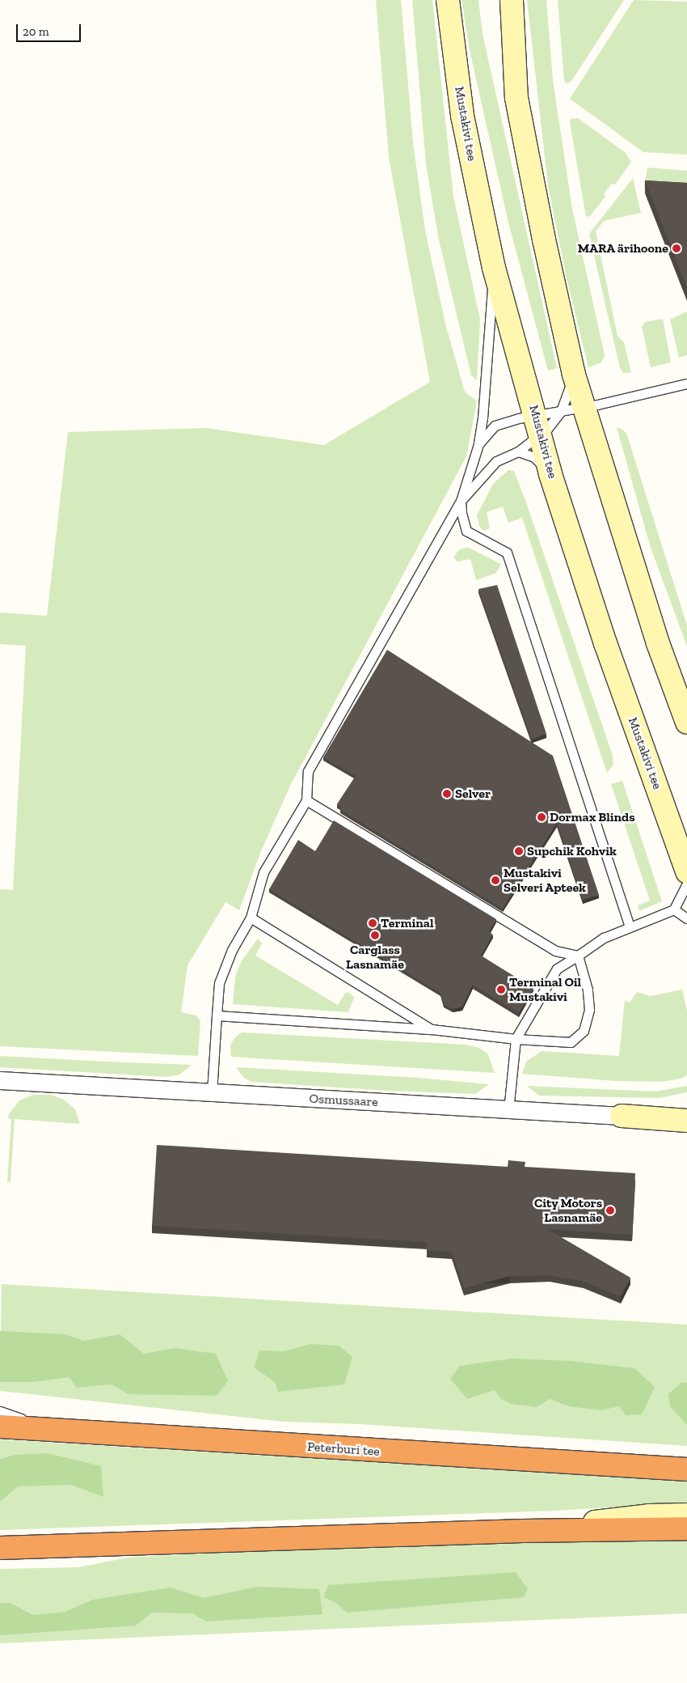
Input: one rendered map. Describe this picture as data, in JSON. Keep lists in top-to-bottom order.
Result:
{
  "streets": {
    "highway": ["Peterburi tee"],
    "main road": ["Mustakivi tee", "Osmussaare"]
  },
  "places": [
    "MARA ärihoone",
    "Selver",
    "Dormax Blinds",
    "Supchik Kohvik",
    "Mustakivi Selveri Apteek",
    "Terminal",
    "Carglass Lasnamäe",
    "Terminal Oil Mustakivi",
    "City Motors Lasnamäe"
  ],
  "scale_bar": "20 m"
}
